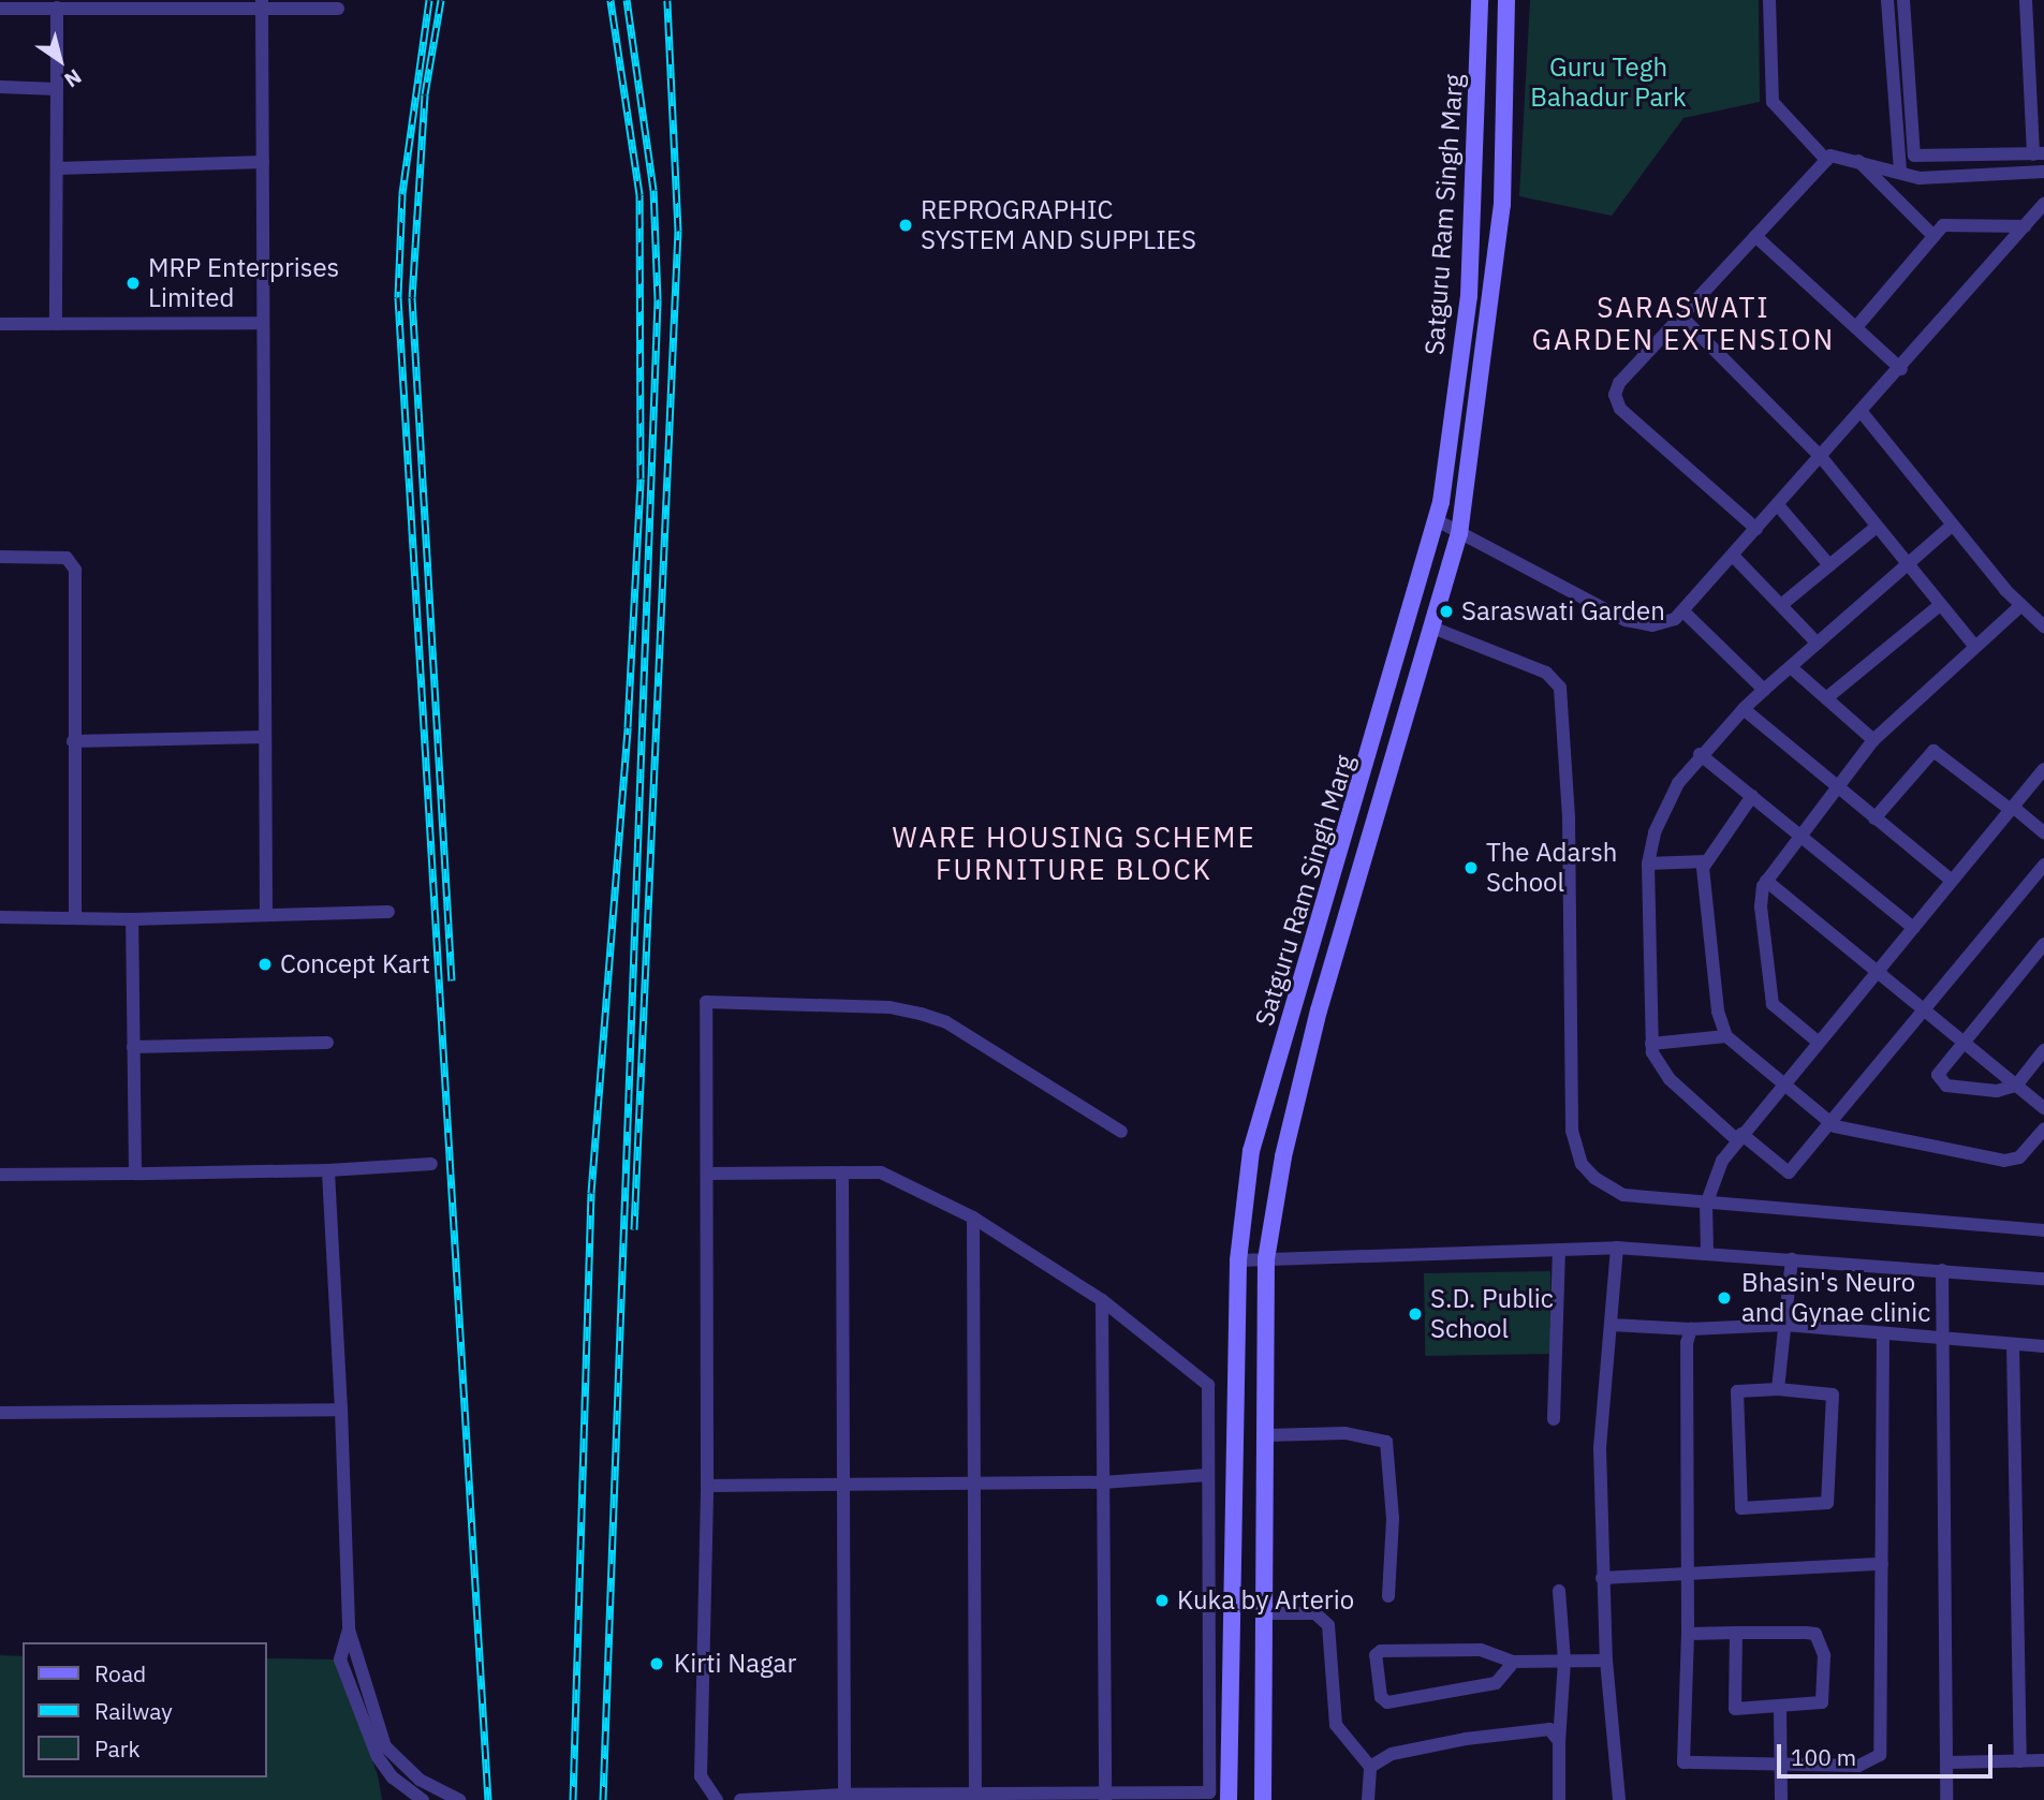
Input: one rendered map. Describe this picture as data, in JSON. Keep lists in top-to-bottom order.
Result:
{
  "streets": {
    "main road": ["Satguru Ram Singh Marg"]
  },
  "districts": ["SARASWATI GARDEN EXTENSION", "WARE HOUSING SCHEME FURNITURE BLOCK"],
  "parks": ["Guru Tegh Bahadur Park"],
  "places": [
    "REPROGRAPHIC SYSTEM AND SUPPLIES",
    "MRP Enterprises Limited",
    "Saraswati Garden",
    "The Adarsh School",
    "Concept Kart",
    "Bhasin's Neuro and Gynae clinic",
    "S.D. Public School",
    "Kuka by Arterio",
    "Kirti Nagar"
  ],
  "legend": ["Road", "Railway", "Park"],
  "scale_bar": "100 m",
  "north": "bottom right"
}
